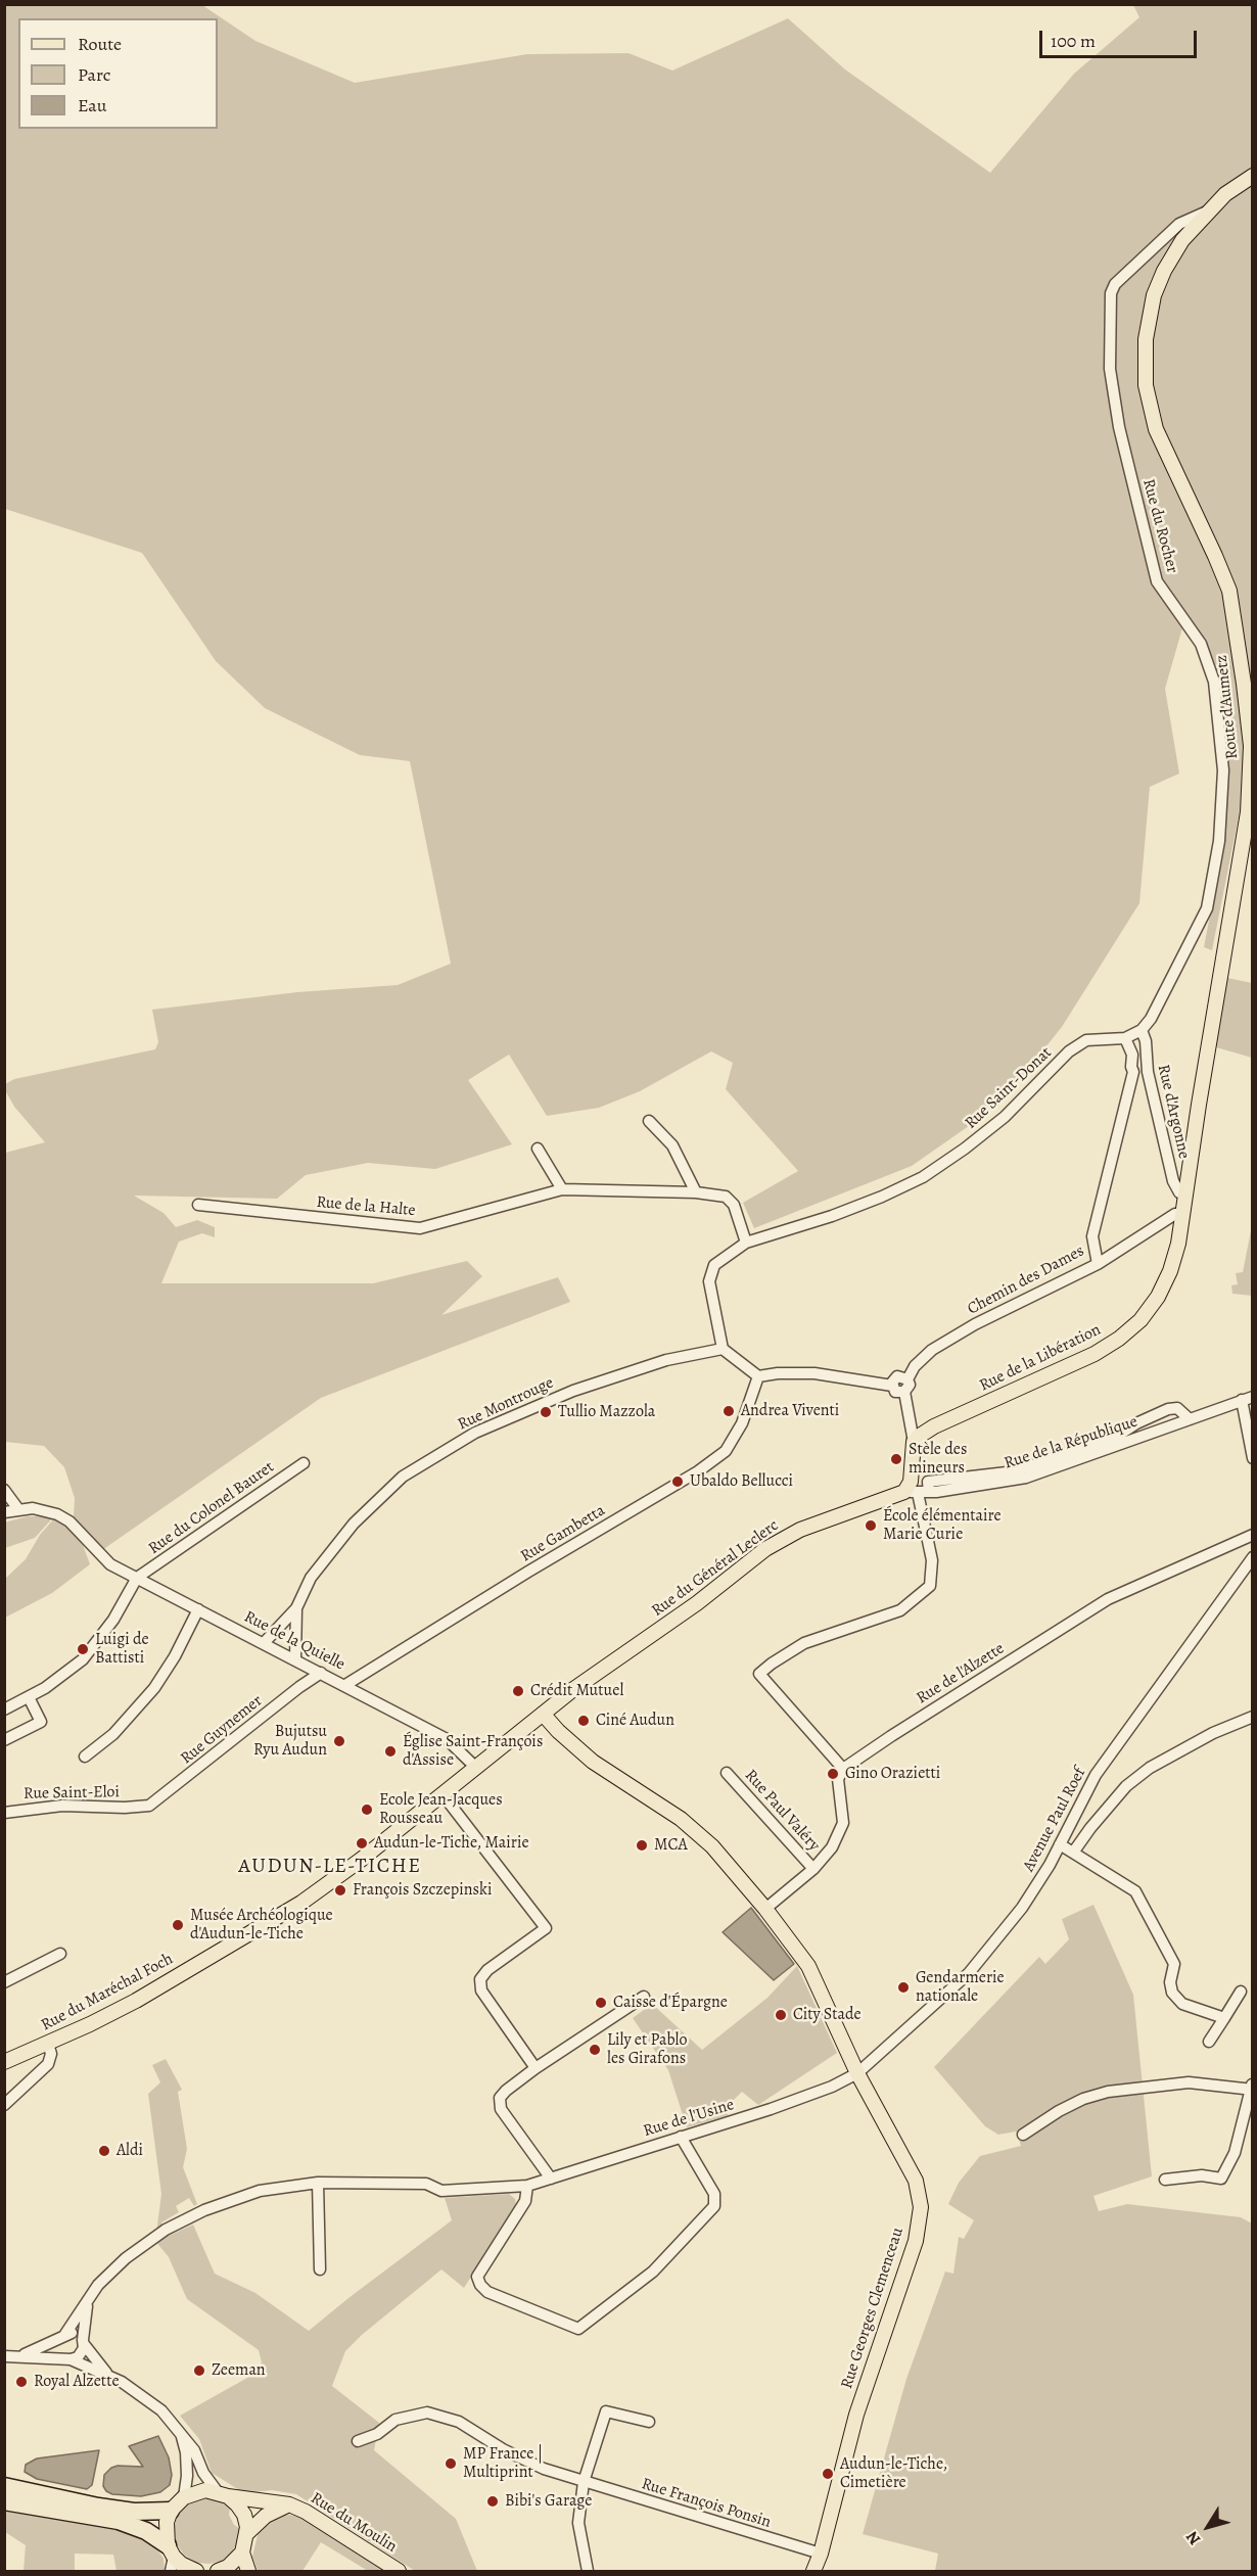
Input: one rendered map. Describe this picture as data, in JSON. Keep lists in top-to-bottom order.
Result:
{
  "streets": {
    "main road": [
      "Route d'Aumetz",
      "Rue de la Libération",
      "Rue du Général Leclerc",
      "Rue du Maréchal Foch",
      "Rue Georges Clemenceau",
      "Rue du Moulin"
    ],
    "street": [
      "Rue du Rocher",
      "Rue Saint-Donat",
      "Rue d'Argonne",
      "Rue de la Halte",
      "Chemin des Dames",
      "Rue Montrouge",
      "Rue de la République",
      "Rue du Colonel Bauret",
      "Rue Gambetta",
      "Rue de la Quielle",
      "Rue de l'Alzette",
      "Rue Guynemer",
      "Rue Saint-Eloi",
      "Rue Paul Valéry",
      "Avenue Paul Roef",
      "Rue de l'Usine",
      "Rue François Ponsin"
    ]
  },
  "crossings": [
    ["Rue du Rocher", "Route d'Aumetz"],
    ["Rue du Rocher", "Rue d'Argonne"],
    ["Route d'Aumetz", "Rue de la Libération"],
    ["Rue Saint-Donat", "Rue de la Halte"],
    ["Rue Saint-Donat", "Chemin des Dames"],
    ["Rue d'Argonne", "Rue de la Libération"],
    ["Chemin des Dames", "Rue de la Libération"],
    ["Rue Montrouge", "Rue de la Quielle"],
    ["Rue de la République", "Rue du Général Leclerc"],
    ["Rue du Colonel Bauret", "Rue de la Quielle"],
    ["Rue Gambetta", "Rue de la Quielle"],
    ["Rue du Général Leclerc", "Rue du Maréchal Foch"],
    ["Rue du Général Leclerc", "Rue Georges Clemenceau"],
    ["Rue de la Quielle", "Rue Guynemer"],
    ["Rue de la Quielle", "Rue du Maréchal Foch"],
    ["Rue Guynemer", "Rue Saint-Eloi"],
    ["Avenue Paul Roef", "Rue de l'Usine"],
    ["Avenue Paul Roef", "Rue Georges Clemenceau"],
    ["Rue de l'Usine", "Rue Georges Clemenceau"],
    ["Rue Georges Clemenceau", "Rue François Ponsin"]
  ],
  "districts": ["AUDUN-LE-TICHE"],
  "places": [
    "Andrea Viventi",
    "Tullio Mazzola",
    "Stèle des mineurs",
    "Ubaldo Bellucci",
    "École élémentaire Marie Curie",
    "Luigi de Battisti",
    "Crédit Mutuel",
    "Ciné Audun",
    "Bujutsu Ryu Audun",
    "Église Saint-François d'Assise",
    "Gino Orazietti",
    "Ecole Jean-Jacques Rousseau",
    "Audun-le-Tiche, Mairie",
    "MCA",
    "François Szczepinski",
    "Musée Archéologique d'Audun-le-Tiche",
    "Gendarmerie nationale",
    "Caisse d'Épargne",
    "City Stade",
    "Lily et Pablo les Girafons",
    "Aldi",
    "Zeeman",
    "Royal Alzette",
    "MP France | Multiprint",
    "Audun-le-Tiche, Cimetière",
    "Bibi's Garage"
  ],
  "legend": ["Route", "Parc", "Eau"],
  "scale_bar": "100 m",
  "north": "bottom left"
}
